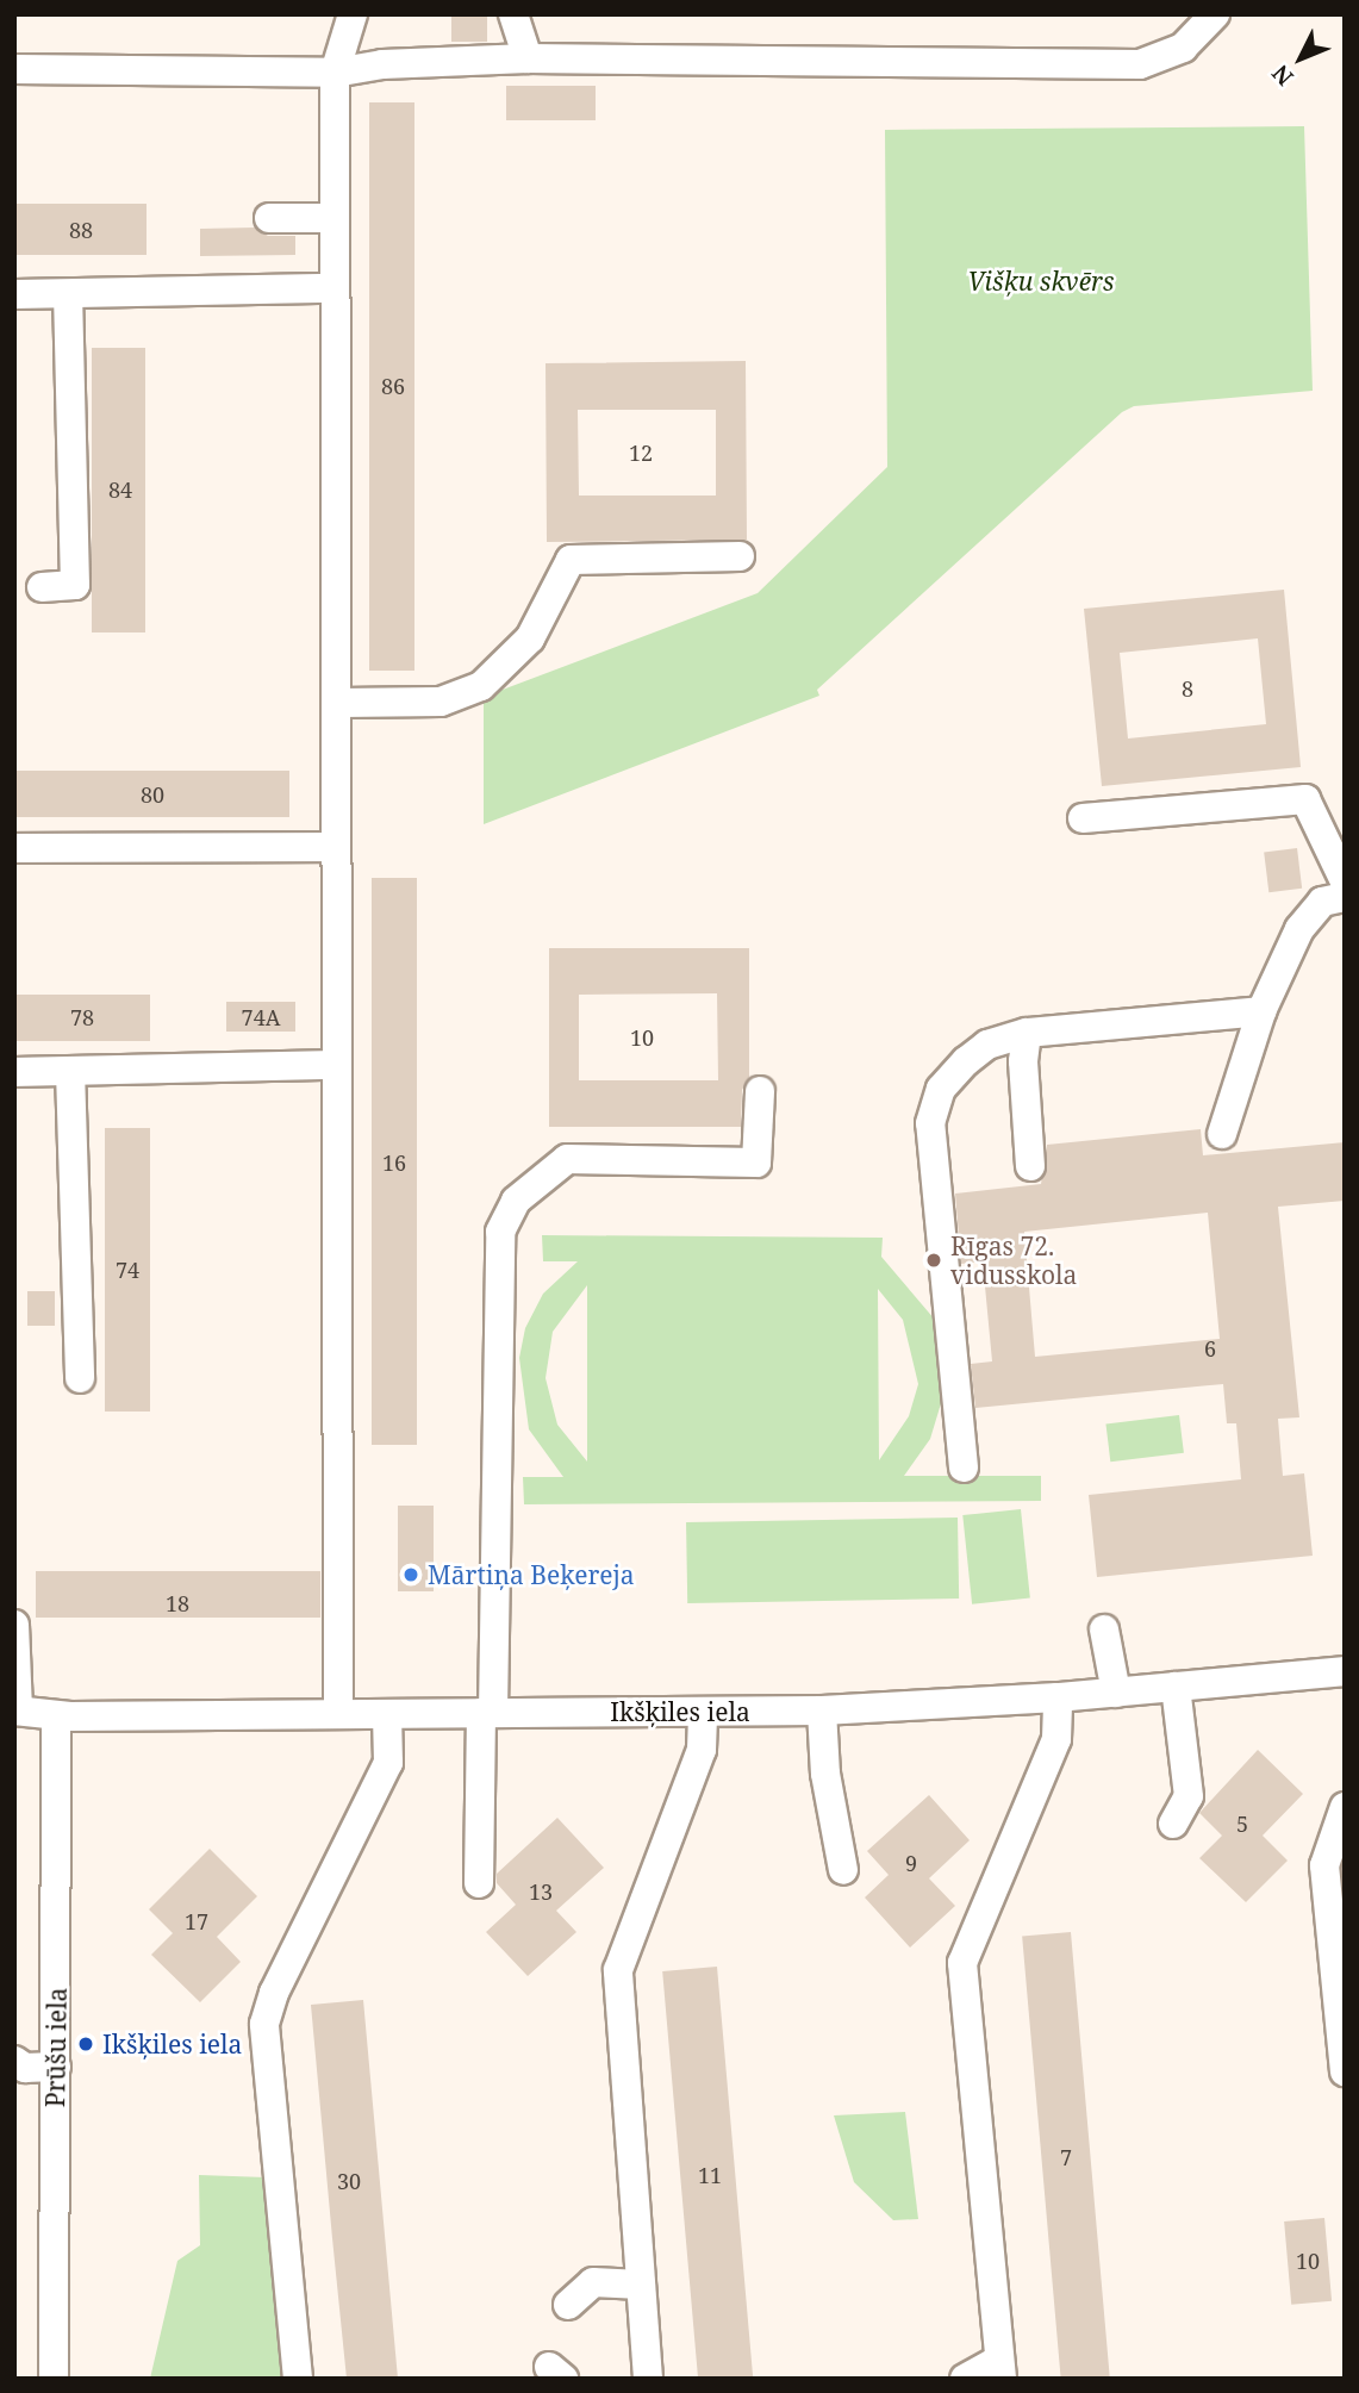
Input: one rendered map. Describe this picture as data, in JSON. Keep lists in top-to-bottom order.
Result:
{
  "streets": {
    "street": ["Ikšķiles iela", "Prūšu iela"]
  },
  "crossings": [
    ["Ikšķiles iela", "Prūšu iela"]
  ],
  "parks": ["Višķu skvērs"],
  "places": ["Rīgas 72. vidusskola", "Mārtiņa Beķereja", "Ikšķiles iela"],
  "house_numbers": [
    "88",
    "86",
    "12",
    "84",
    "8",
    "80",
    "78",
    "74A",
    "10",
    "16",
    "74",
    "6",
    "18",
    "5",
    "9",
    "13",
    "17",
    "7",
    "11",
    "30",
    "10"
  ],
  "north": "bottom left"
}
